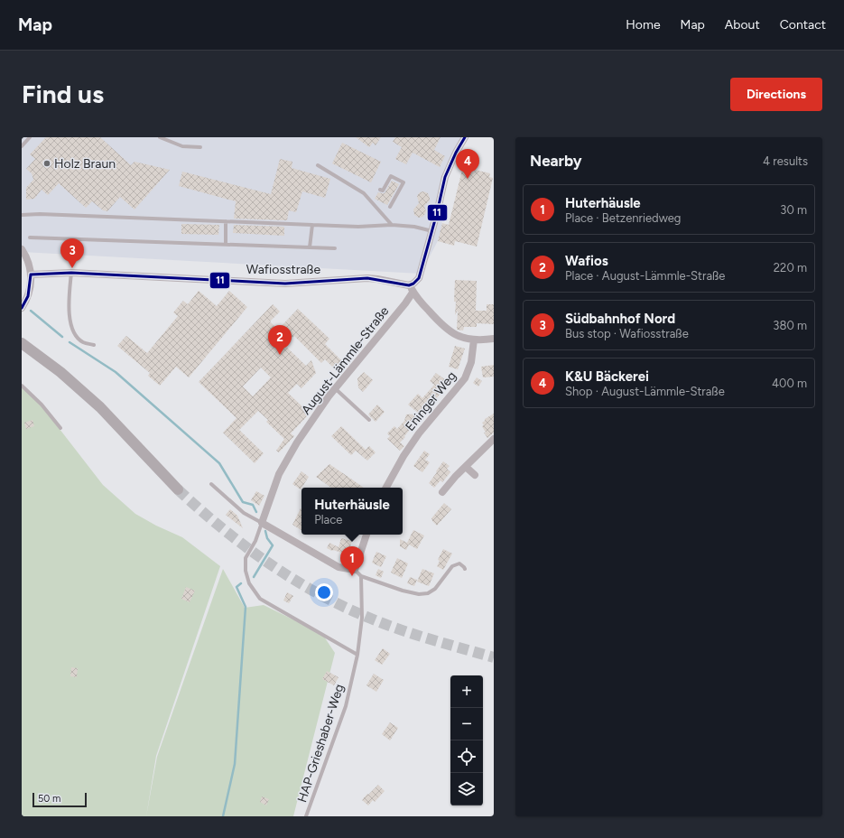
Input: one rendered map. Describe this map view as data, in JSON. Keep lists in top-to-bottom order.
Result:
{
  "streets": {
    "street": ["Wafiosstraße", "August-Lämmle-Straße", "Eninger Weg"],
    "lane": ["HAP-Grieshaber-Weg"]
  },
  "places": ["Holz Braun"],
  "lines": ["transit line 11"],
  "scale_bar": "50 m",
  "page": {
    "header": "Map",
    "nav": [
      "Home",
      "Map",
      "About",
      "Contact"
    ],
    "buttons": "Directions",
    "title": "Find us",
    "heading": ["Nearby", "4 results"],
    "pins": [
      "4",
      "3",
      "2",
      "1"
    ],
    "list": [
      {
        "mark": "1",
        "name": "Huterhäusle",
        "note": "Place · Betzenriedweg",
        "value": "30 m"
      },
      {
        "mark": "2",
        "name": "Wafios",
        "note": "Place · August-Lämmle-Straße",
        "value": "220 m"
      },
      {
        "mark": "3",
        "name": "Südbahnhof Nord",
        "note": "Bus stop · Wafiosstraße",
        "value": "380 m"
      },
      {
        "mark": "4",
        "name": "K&U Bäckerei",
        "note": "Shop · August-Lämmle-Straße",
        "value": "400 m"
      }
    ],
    "popup": ["Huterhäusle", "Place"],
    "map_buttons": ["+", "−"],
    "scale": "50 m"
  }
}
